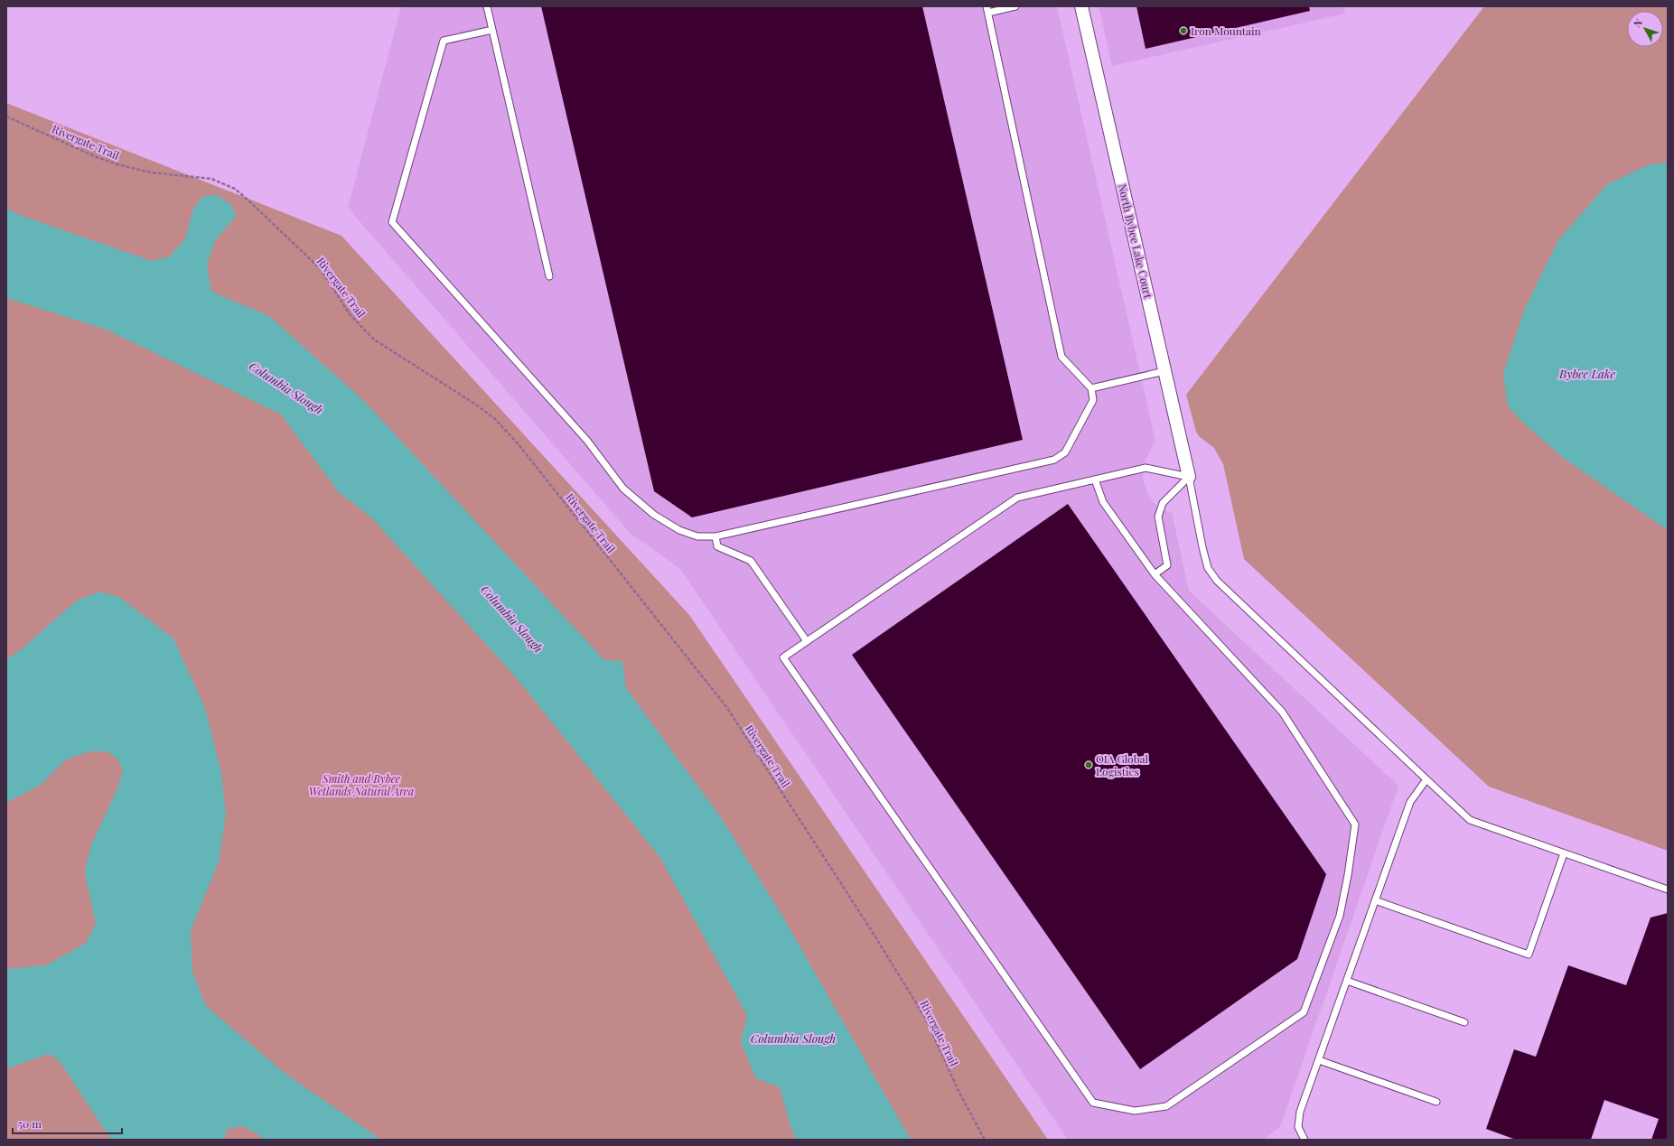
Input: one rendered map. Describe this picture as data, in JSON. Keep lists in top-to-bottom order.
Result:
{
  "streets": {
    "street": ["North Bybee Lake Court"],
    "path": ["Rivergate Trail"]
  },
  "water": ["Bybee Lake", "Columbia Slough"],
  "parks": ["Smith and Bybee Wetlands Natural Area"],
  "places": ["Iron Mountain", "OIA Global Logistics"],
  "scale_bar": "50 m",
  "north": "top left"
}
